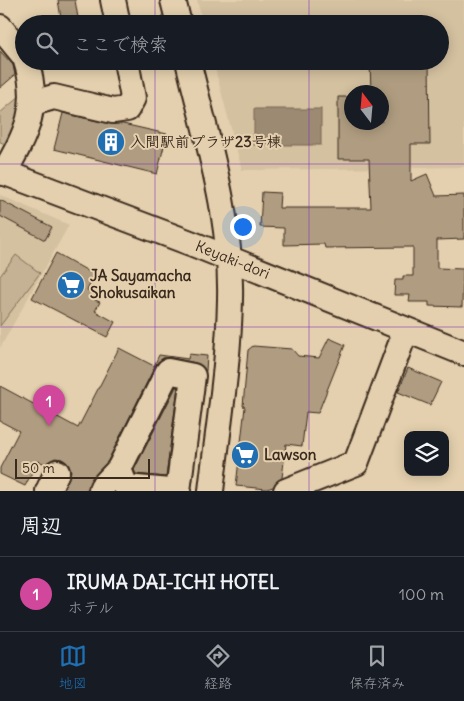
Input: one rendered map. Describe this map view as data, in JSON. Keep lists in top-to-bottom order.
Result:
{
  "streets": {
    "street": ["Keyaki-dori"]
  },
  "places": {
    "building": ["入間駅前プラザ23号棟"],
    "supermarket": ["JA Sayamacha Shokusaikan", "Lawson"]
  },
  "scale_bar": "50 m",
  "north": "top",
  "page": {
    "search": "ここで検索",
    "pins": "1",
    "scale": "50 m",
    "heading": "周辺",
    "list": [
      {
        "mark": "1",
        "name": "IRUMA DAI-ICHI HOTEL",
        "note": "ホテル",
        "value": "100 m"
      }
    ],
    "nav": ["地図", "経路", "保存済み"]
  }
}
